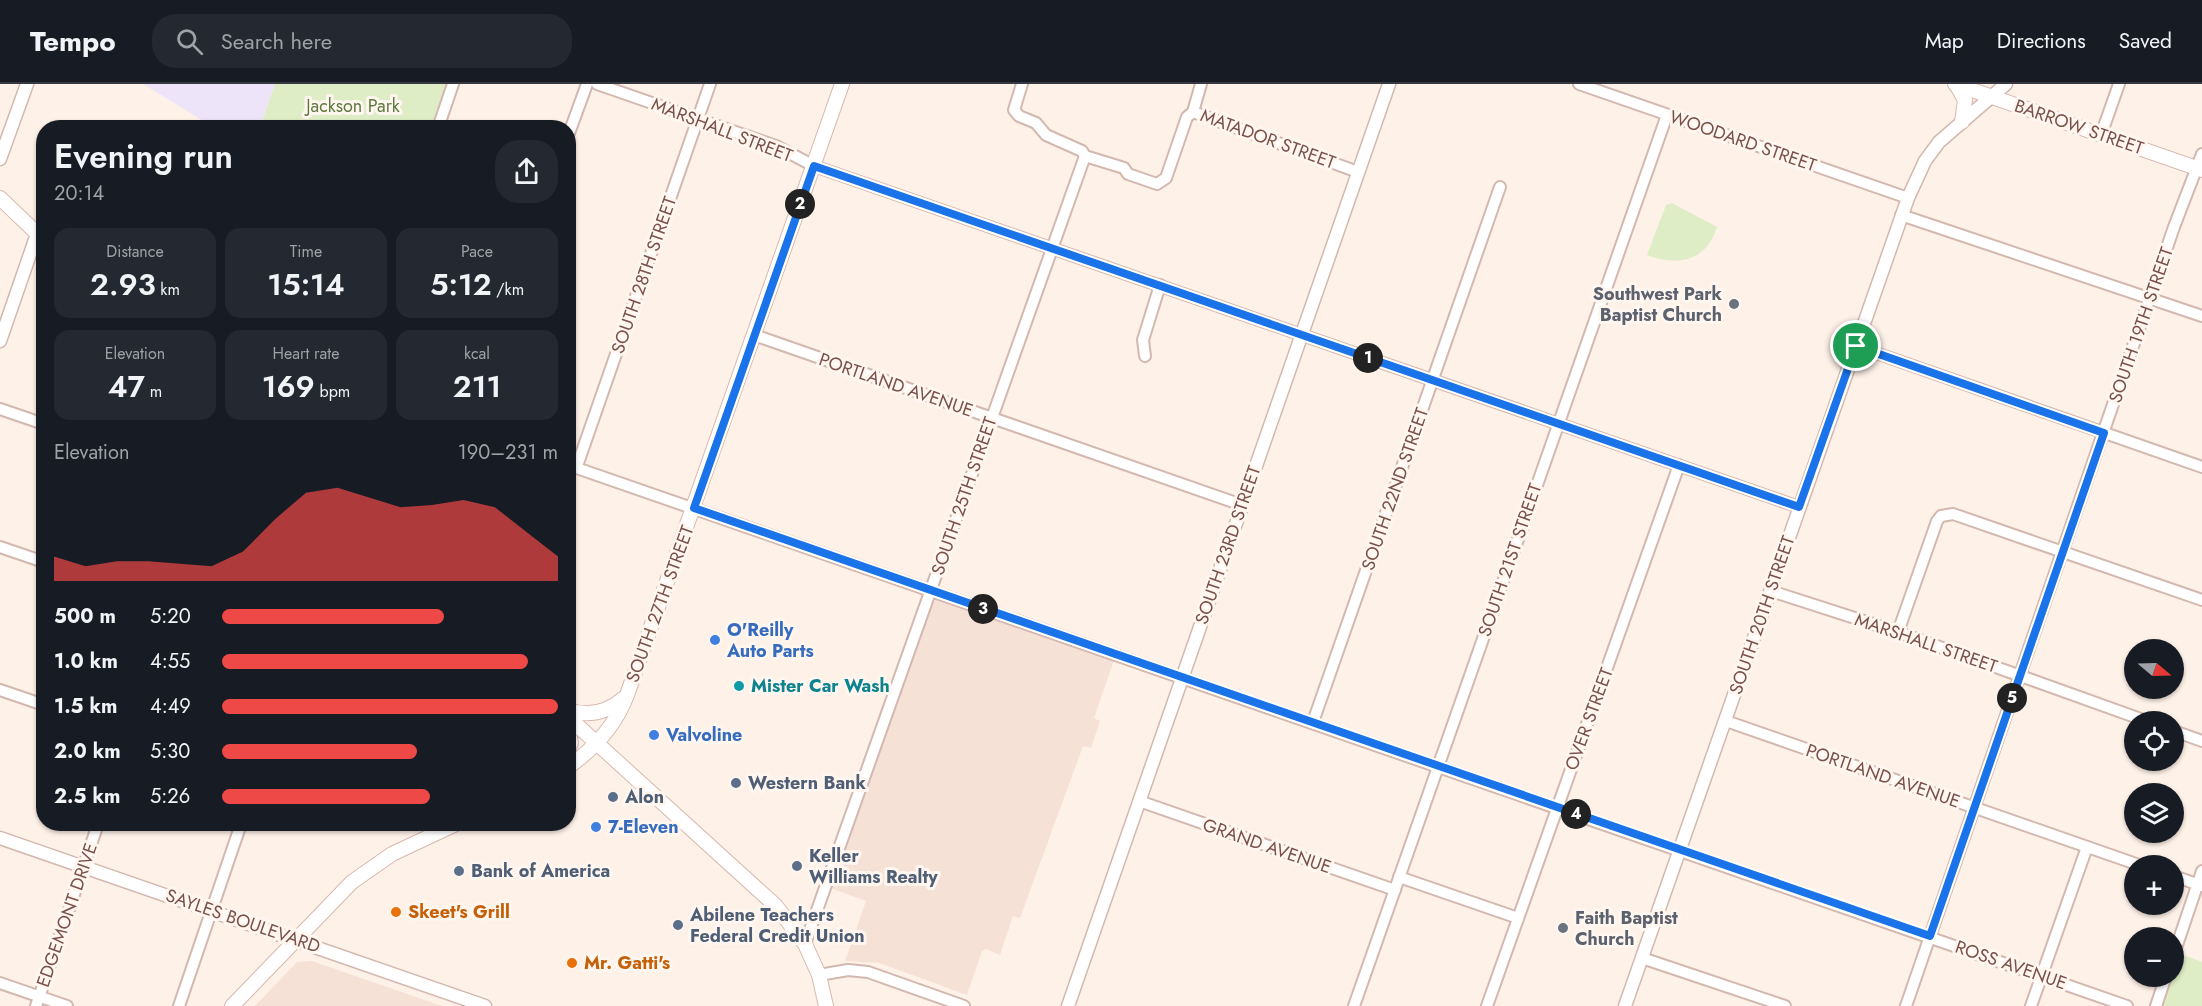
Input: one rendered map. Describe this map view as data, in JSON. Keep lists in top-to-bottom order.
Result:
{
  "streets": {
    "main road": ["BARROW STREET", "SOUTH 27TH STREET"],
    "street": [
      "MARSHALL STREET",
      "MATADOR STREET",
      "WOODARD STREET",
      "SOUTH 28TH STREET",
      "SOUTH 19TH STREET",
      "PORTLAND AVENUE",
      "SOUTH 22ND STREET",
      "SOUTH 25TH STREET",
      "SOUTH 23RD STREET",
      "SOUTH 21ST STREET",
      "SOUTH 20TH STREET",
      "OVER STREET",
      "GRAND AVENUE",
      "EDGEMONT DRIVE",
      "SAYLES BOULEVARD",
      "ROSS AVENUE"
    ]
  },
  "crossings": [
    ["BARROW STREET", "SOUTH 19TH STREET"],
    ["BARROW STREET", "SOUTH 20TH STREET"],
    ["MARSHALL STREET", "SOUTH 28TH STREET"],
    ["MARSHALL STREET", "SOUTH 19TH STREET"],
    ["MARSHALL STREET", "SOUTH 22ND STREET"],
    ["MARSHALL STREET", "SOUTH 25TH STREET"],
    ["MARSHALL STREET", "SOUTH 23RD STREET"],
    ["MARSHALL STREET", "SOUTH 21ST STREET"],
    ["MARSHALL STREET", "SOUTH 27TH STREET"],
    ["MARSHALL STREET", "SOUTH 20TH STREET"],
    ["MARSHALL STREET", "OVER STREET"],
    ["MATADOR STREET", "SOUTH 25TH STREET"],
    ["MATADOR STREET", "SOUTH 23RD STREET"],
    ["WOODARD STREET", "SOUTH 21ST STREET"],
    ["WOODARD STREET", "SOUTH 20TH STREET"],
    ["SOUTH 19TH STREET", "PORTLAND AVENUE"],
    ["SOUTH 19TH STREET", "ROSS AVENUE"],
    ["PORTLAND AVENUE", "SOUTH 25TH STREET"],
    ["PORTLAND AVENUE", "SOUTH 23RD STREET"],
    ["PORTLAND AVENUE", "SOUTH 27TH STREET"],
    ["PORTLAND AVENUE", "SOUTH 20TH STREET"],
    ["SOUTH 22ND STREET", "ROSS AVENUE"],
    ["SOUTH 25TH STREET", "ROSS AVENUE"],
    ["SOUTH 23RD STREET", "GRAND AVENUE"],
    ["SOUTH 23RD STREET", "ROSS AVENUE"],
    ["SOUTH 21ST STREET", "GRAND AVENUE"],
    ["SOUTH 21ST STREET", "ROSS AVENUE"],
    ["SOUTH 27TH STREET", "ROSS AVENUE"],
    ["SOUTH 20TH STREET", "ROSS AVENUE"],
    ["OVER STREET", "ROSS AVENUE"],
    ["EDGEMONT DRIVE", "SAYLES BOULEVARD"]
  ],
  "parks": ["Jackson Park"],
  "places": [
    "Southwest Park Baptist Church",
    "O'Reilly Auto Parts",
    "Mister Car Wash",
    "Valvoline",
    "Western Bank",
    "Alon",
    "7-Eleven",
    "Keller Williams Realty",
    "Bank of America",
    "Skeet's Grill",
    "Abilene Teachers Federal Credit Union",
    "Faith Baptist Church",
    "Mr. Gatti's"
  ],
  "north": "right",
  "page": {
    "header": "Tempo",
    "search": "Search here",
    "nav": ["Map", "Directions", "Saved"],
    "heading": ["Evening run", "20:14"],
    "pins": [
      "2",
      "1",
      "3",
      "5",
      "4"
    ],
    "stats": [
      ["Distance", "2.93 km"],
      ["Time", "15:14"],
      ["Pace", "5:12 /km"],
      ["Elevation", "47 m"],
      ["Heart rate", "169 bpm"],
      ["kcal", "211"]
    ],
    "chart": ["Elevation", "190–231 m"],
    "list": [
      {
        "name": "500 m",
        "note": "5:20"
      },
      {
        "name": "1.0 km",
        "note": "4:55"
      },
      {
        "name": "1.5 km",
        "note": "4:49"
      },
      {
        "name": "2.0 km",
        "note": "5:30"
      },
      {
        "name": "2.5 km",
        "note": "5:26"
      }
    ],
    "map_buttons": ["+", "−"]
  }
}
